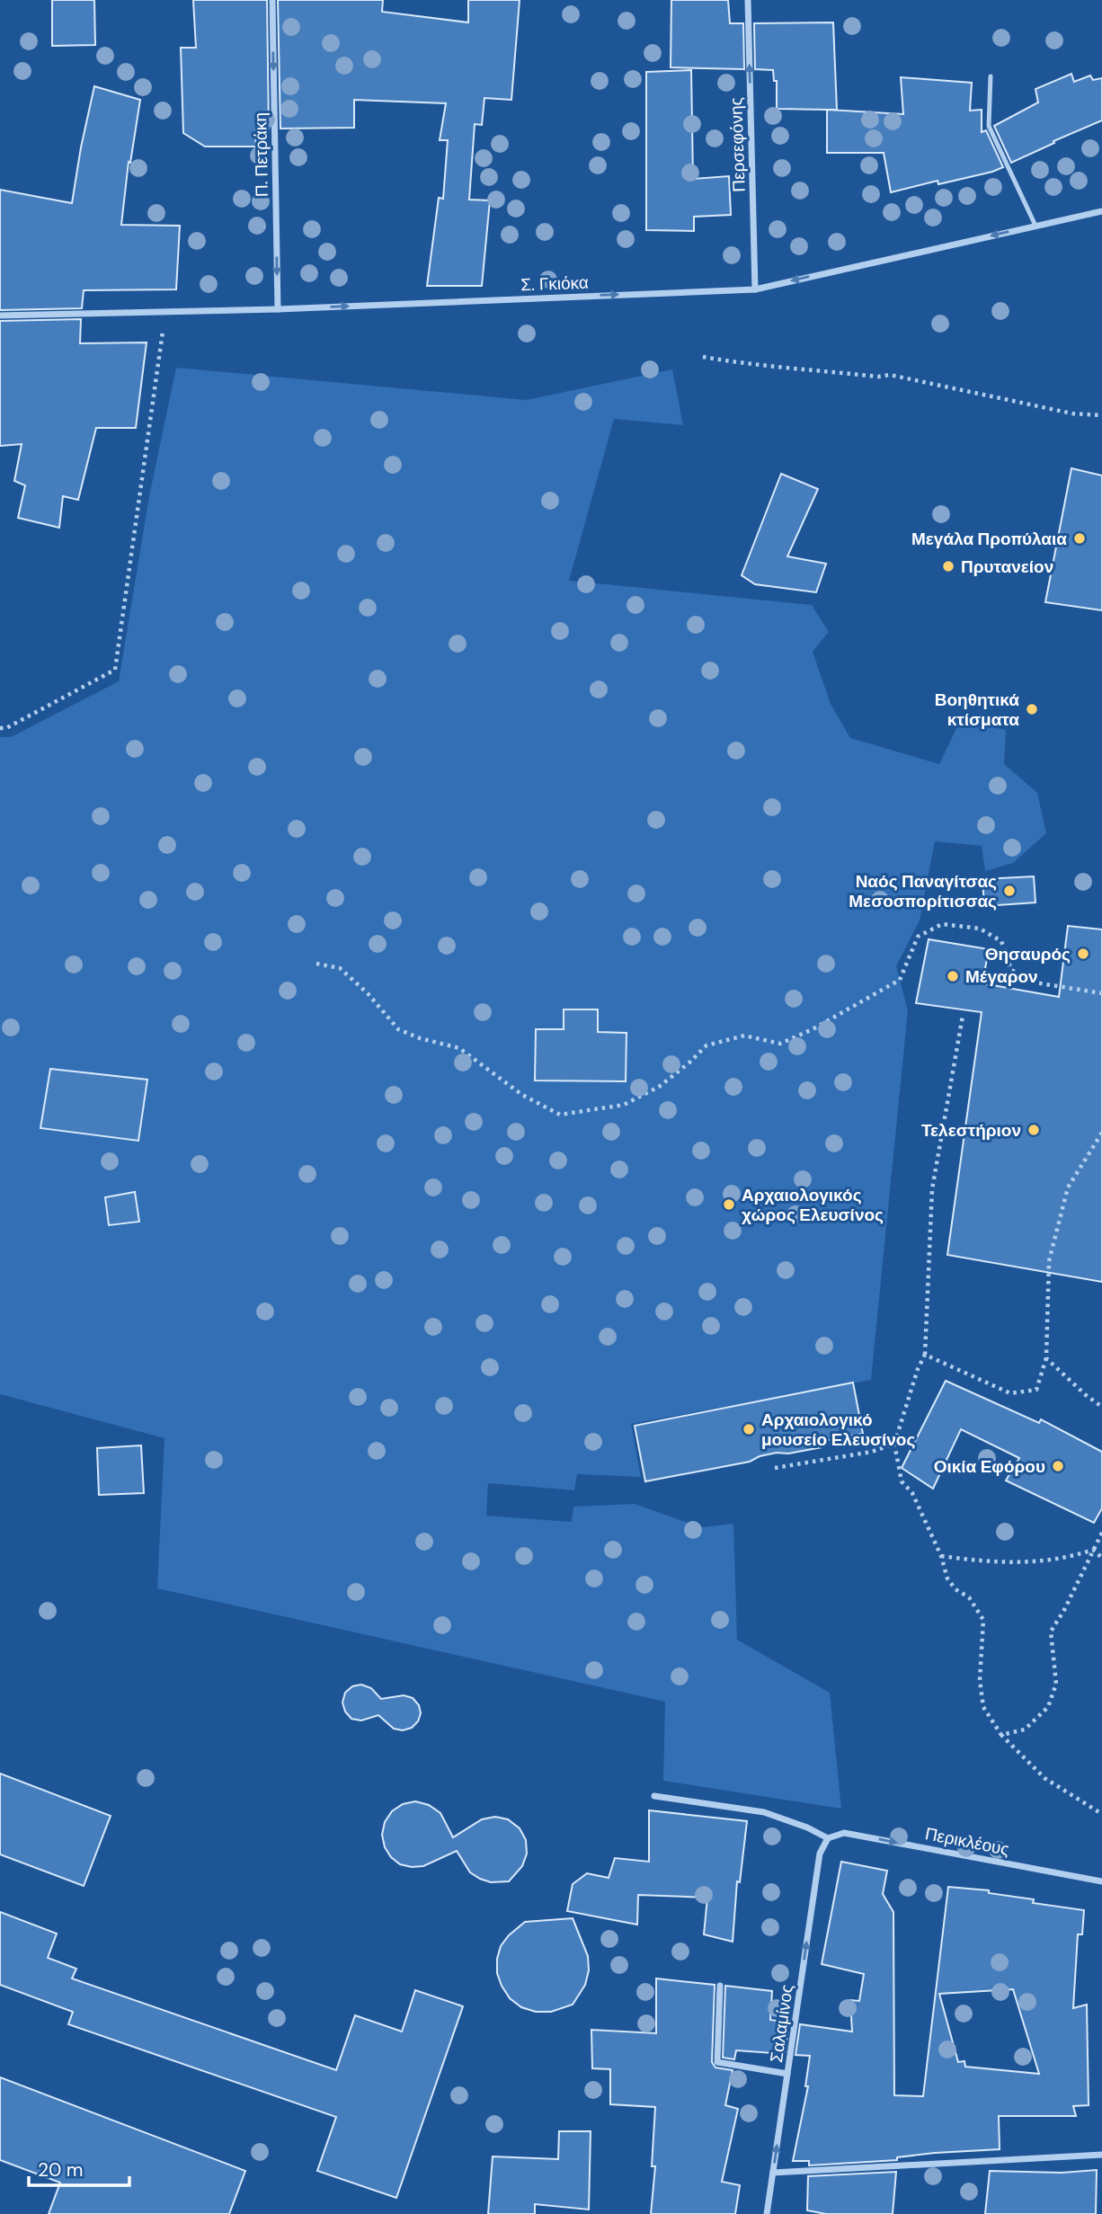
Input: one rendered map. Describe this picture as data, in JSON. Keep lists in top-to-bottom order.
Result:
{
  "streets": {
    "street": [
      "Περσεφόνης",
      "Π. Πετράκη",
      "Σ. Γκιόκα",
      "Περικλέους",
      "Σαλαμίνος"
    ]
  },
  "crossings": [
    ["Περσεφόνης", "Σ. Γκιόκα"],
    ["Π. Πετράκη", "Σ. Γκιόκα"],
    ["Περικλέους", "Σαλαμίνος"]
  ],
  "one_way": [
    "Περσεφόνης",
    "Π. Πετράκη",
    "Περικλέους",
    "Σαλαμίνος"
  ],
  "places": [
    "Μεγάλα Προπύλαια",
    "Πρυτανείον",
    "Βοηθητικά κτίσματα",
    "Ναός Παναγίτσας Μεσοσπορίτισσας",
    "Θησαυρός",
    "Μέγαρον",
    "Τελεστήριον",
    "Αρχαιολογικός χώρος Ελευσίνος",
    "Αρχαιολογικό μουσείο Ελευσίνος",
    "Οικία Εφόρου"
  ],
  "scale_bar": "20 m"
}
